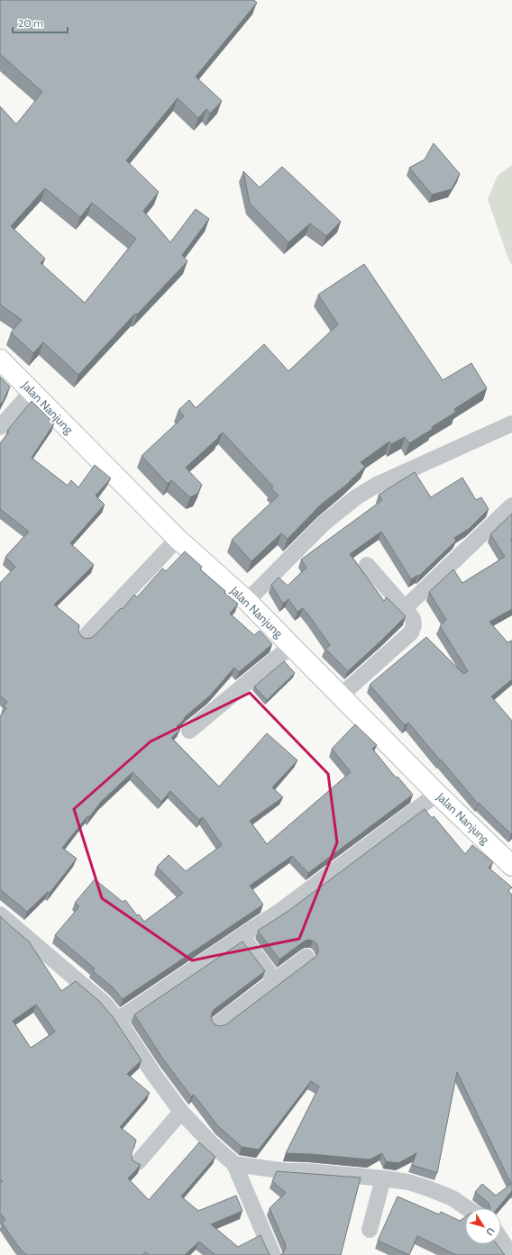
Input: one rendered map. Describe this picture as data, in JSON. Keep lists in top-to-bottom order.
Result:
{
  "streets": {
    "main road": ["Jalan Nanjung"]
  },
  "scale_bar": "20 m",
  "north": "bottom right"
}
